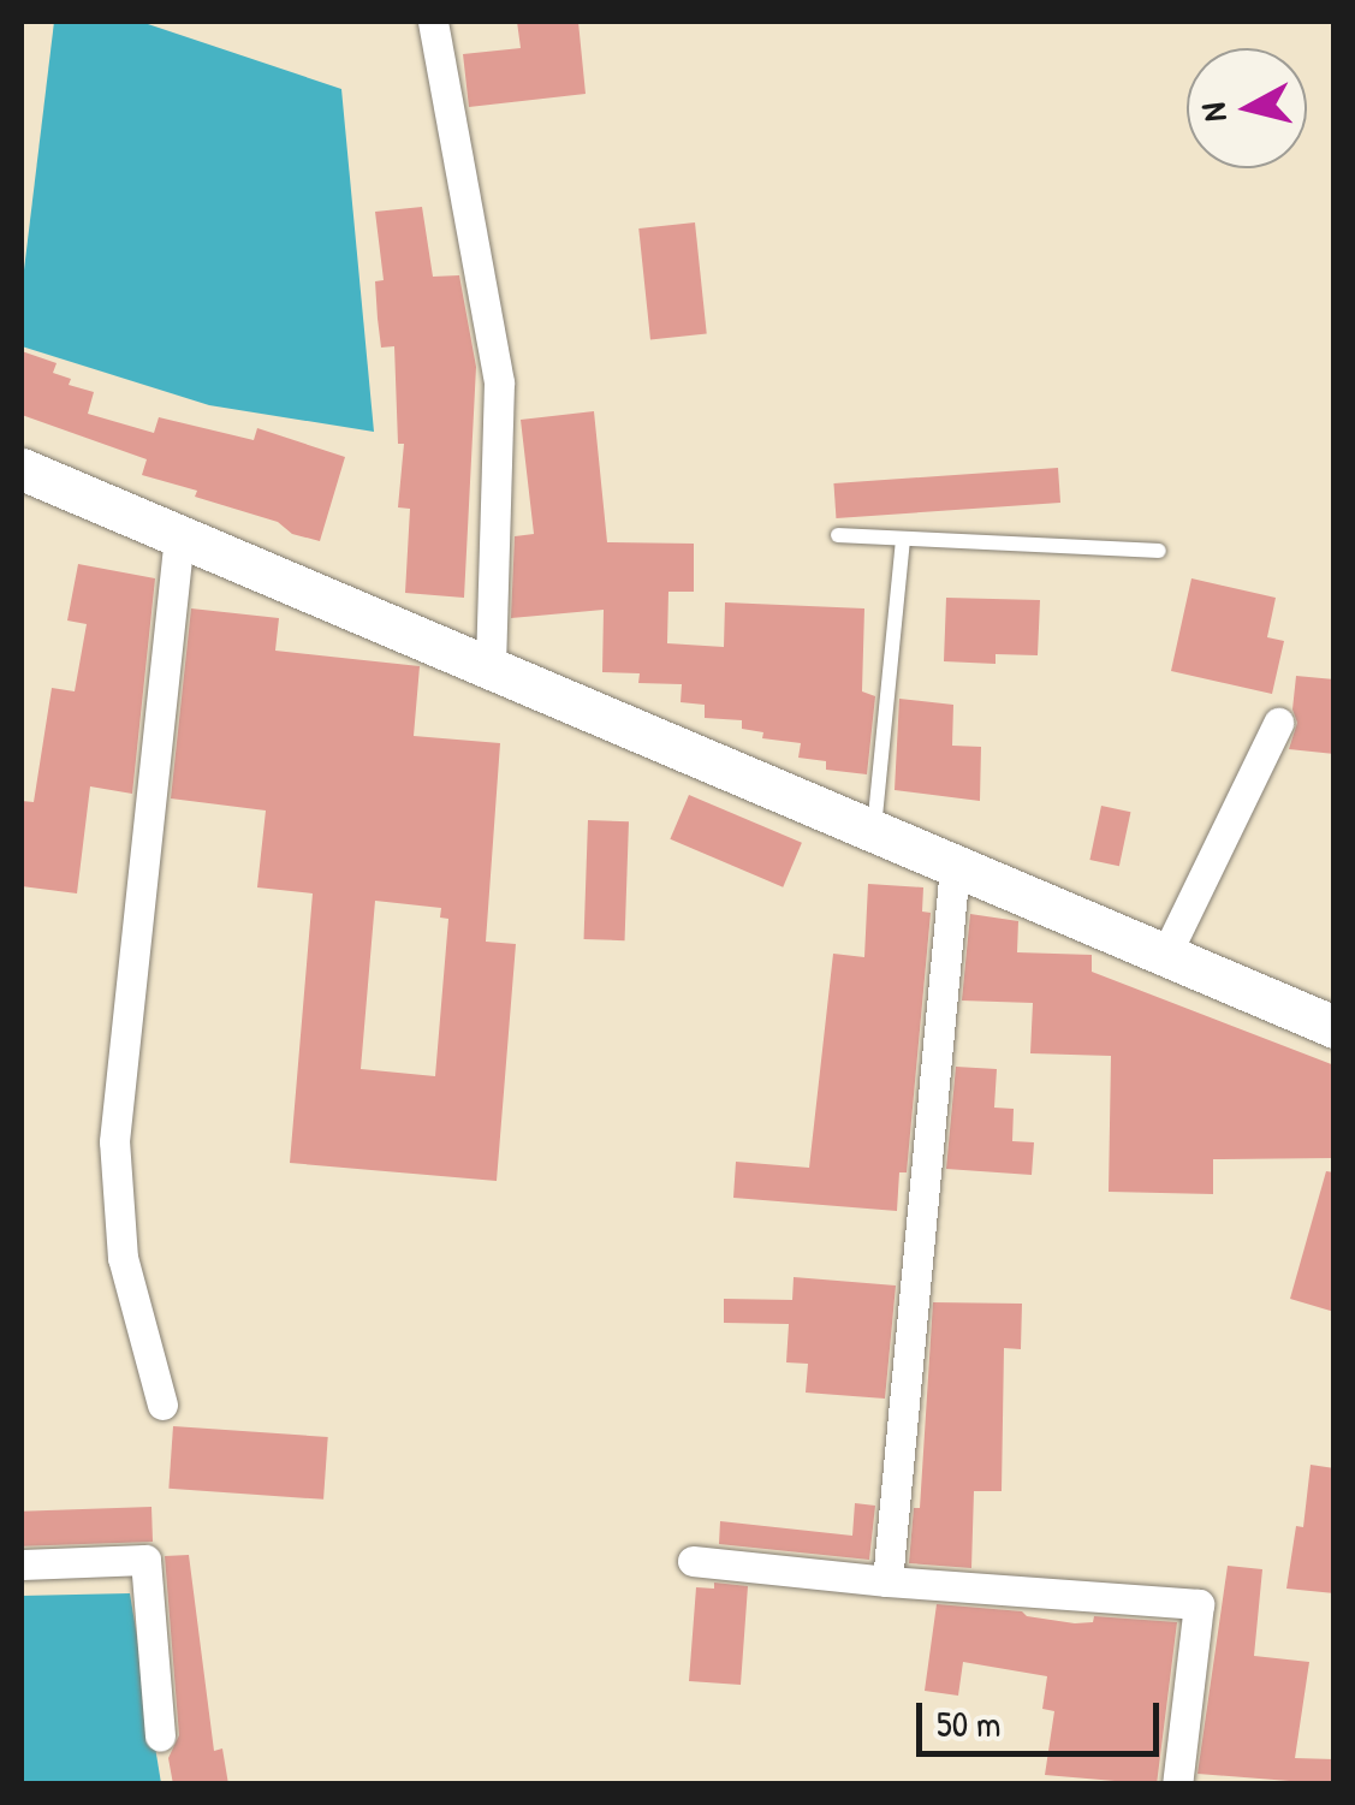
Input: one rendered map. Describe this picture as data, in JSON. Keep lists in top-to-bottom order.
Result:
{
  "scale_bar": "50 m",
  "north": "left"
}
